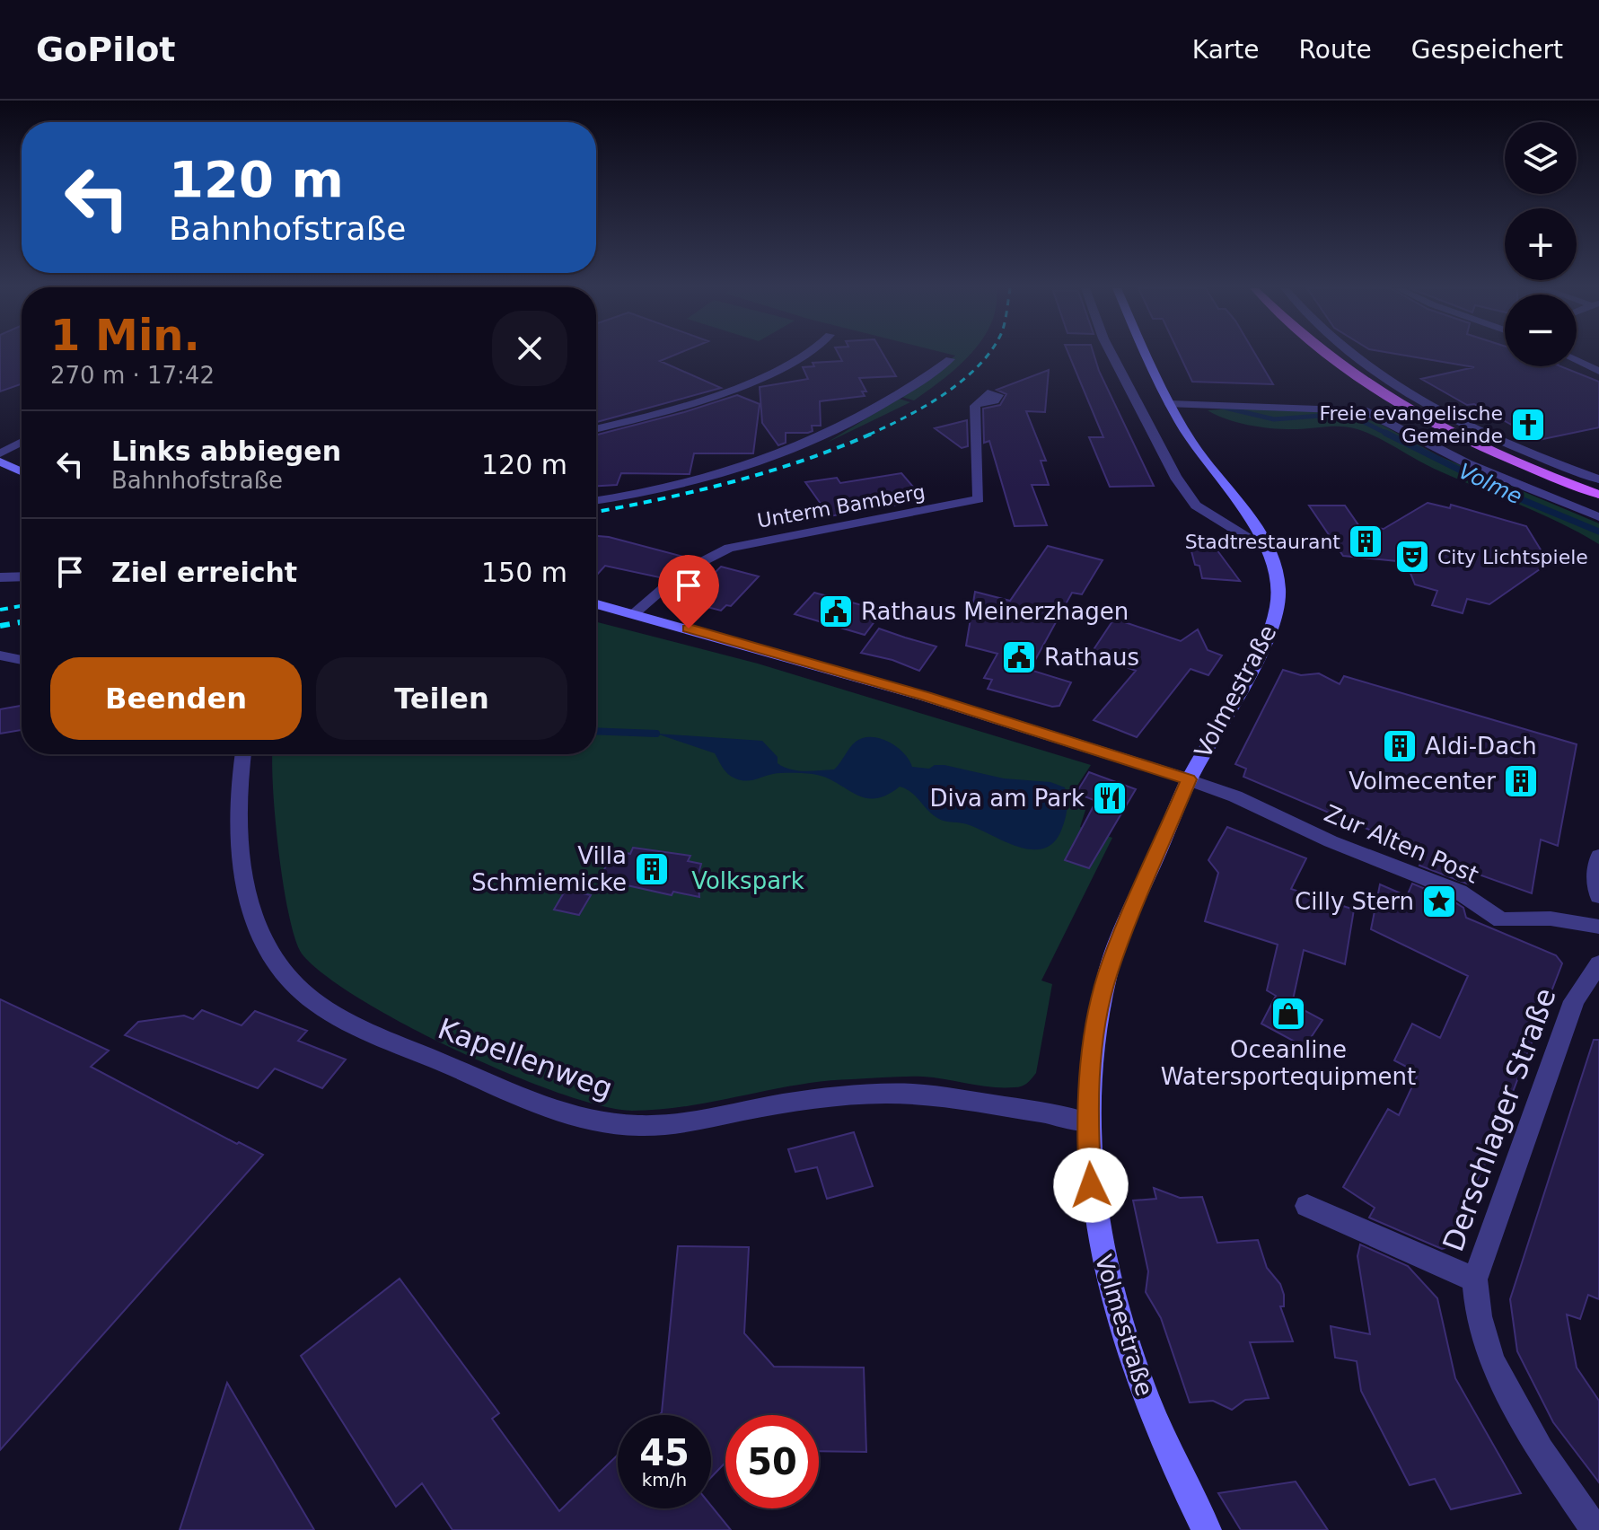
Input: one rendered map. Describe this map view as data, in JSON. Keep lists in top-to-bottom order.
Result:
{
  "streets": {
    "main road": ["Volmestraße"],
    "street": [
      "Unterm Bamberg",
      "Zur Alten Post",
      "Kapellenweg",
      "Derschlager Straße"
    ]
  },
  "crossings": [
    ["Volmestraße", "Zur Alten Post"],
    ["Volmestraße", "Kapellenweg"]
  ],
  "water": ["Volme"],
  "parks": ["Volkspark"],
  "places": {
    "church": ["Freie evangelische Gemeinde"],
    "building": [
      "Stadtrestaurant",
      "Aldi-Dach",
      "Volmecenter",
      "Villa Schmiemicke"
    ],
    "theatre": ["City Lichtspiele"],
    "public building": ["Rathaus Meinerzhagen", "Rathaus"],
    "restaurant": ["Diva am Park"],
    "place": ["Cilly Stern"],
    "shop": ["Oceanline Watersportequipment"]
  },
  "page": {
    "header": "GoPilot",
    "nav": ["Karte", "Route", "Gespeichert"],
    "map_buttons": ["+", "−"],
    "turn": ["120 m", "Bahnhofstraße"],
    "heading": ["1 Min.", "270 m · 17:42"],
    "list": [
      {
        "name": "Links abbiegen",
        "note": "Bahnhofstraße",
        "value": "120 m"
      },
      {
        "name": "Ziel erreicht",
        "value": "150 m"
      }
    ],
    "buttons": ["Beenden", "Teilen"],
    "speed": "45 km/h",
    "limit": "50"
  }
}
